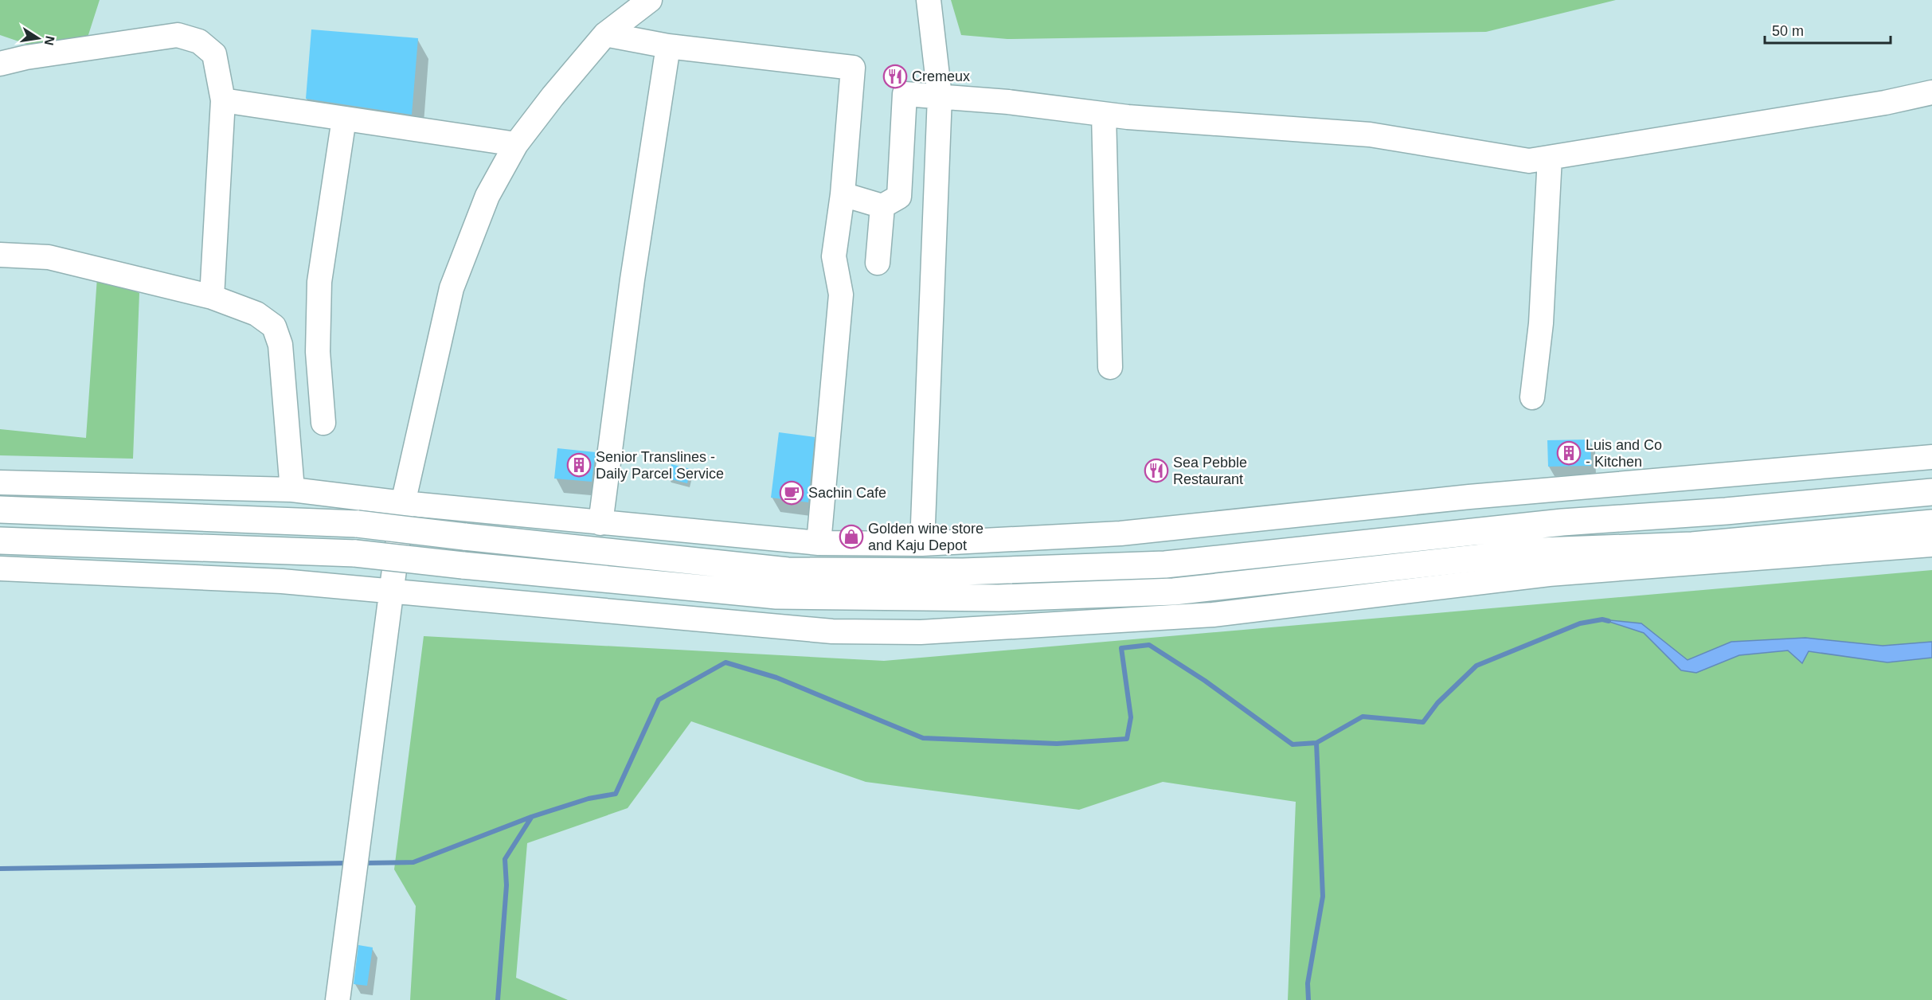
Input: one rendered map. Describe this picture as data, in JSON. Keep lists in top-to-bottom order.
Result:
{
  "places": {
    "restaurant": ["Cremeux", "Sea Pebble Restaurant"],
    "building": ["Luis and Co - Kitchen", "Senior Translines - Daily Parcel Service"],
    "cafe": ["Sachin Cafe"],
    "shop": ["Golden wine store and Kaju Depot"]
  },
  "scale_bar": "50 m",
  "north": "right"
}
